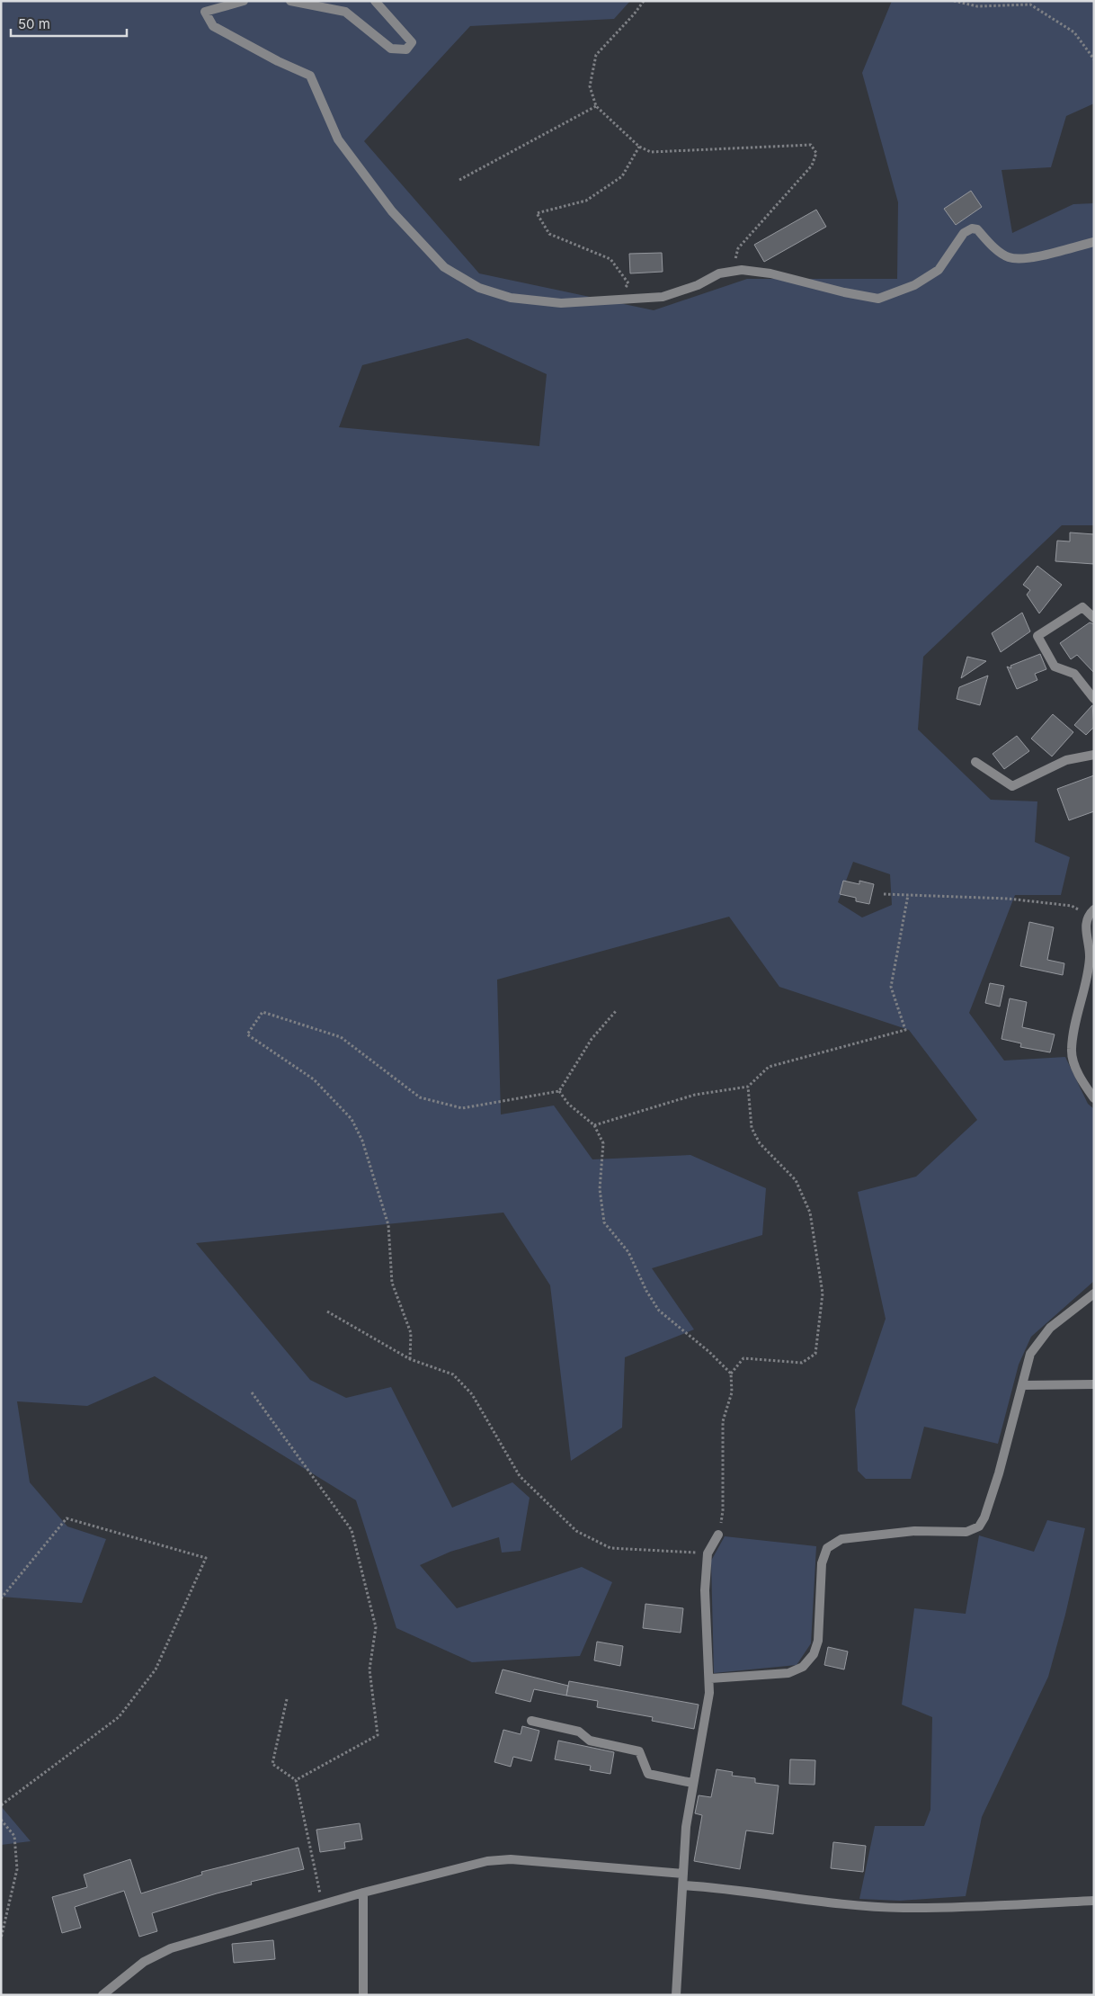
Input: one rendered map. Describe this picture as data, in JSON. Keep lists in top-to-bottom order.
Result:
{
  "scale_bar": "50 m"
}
